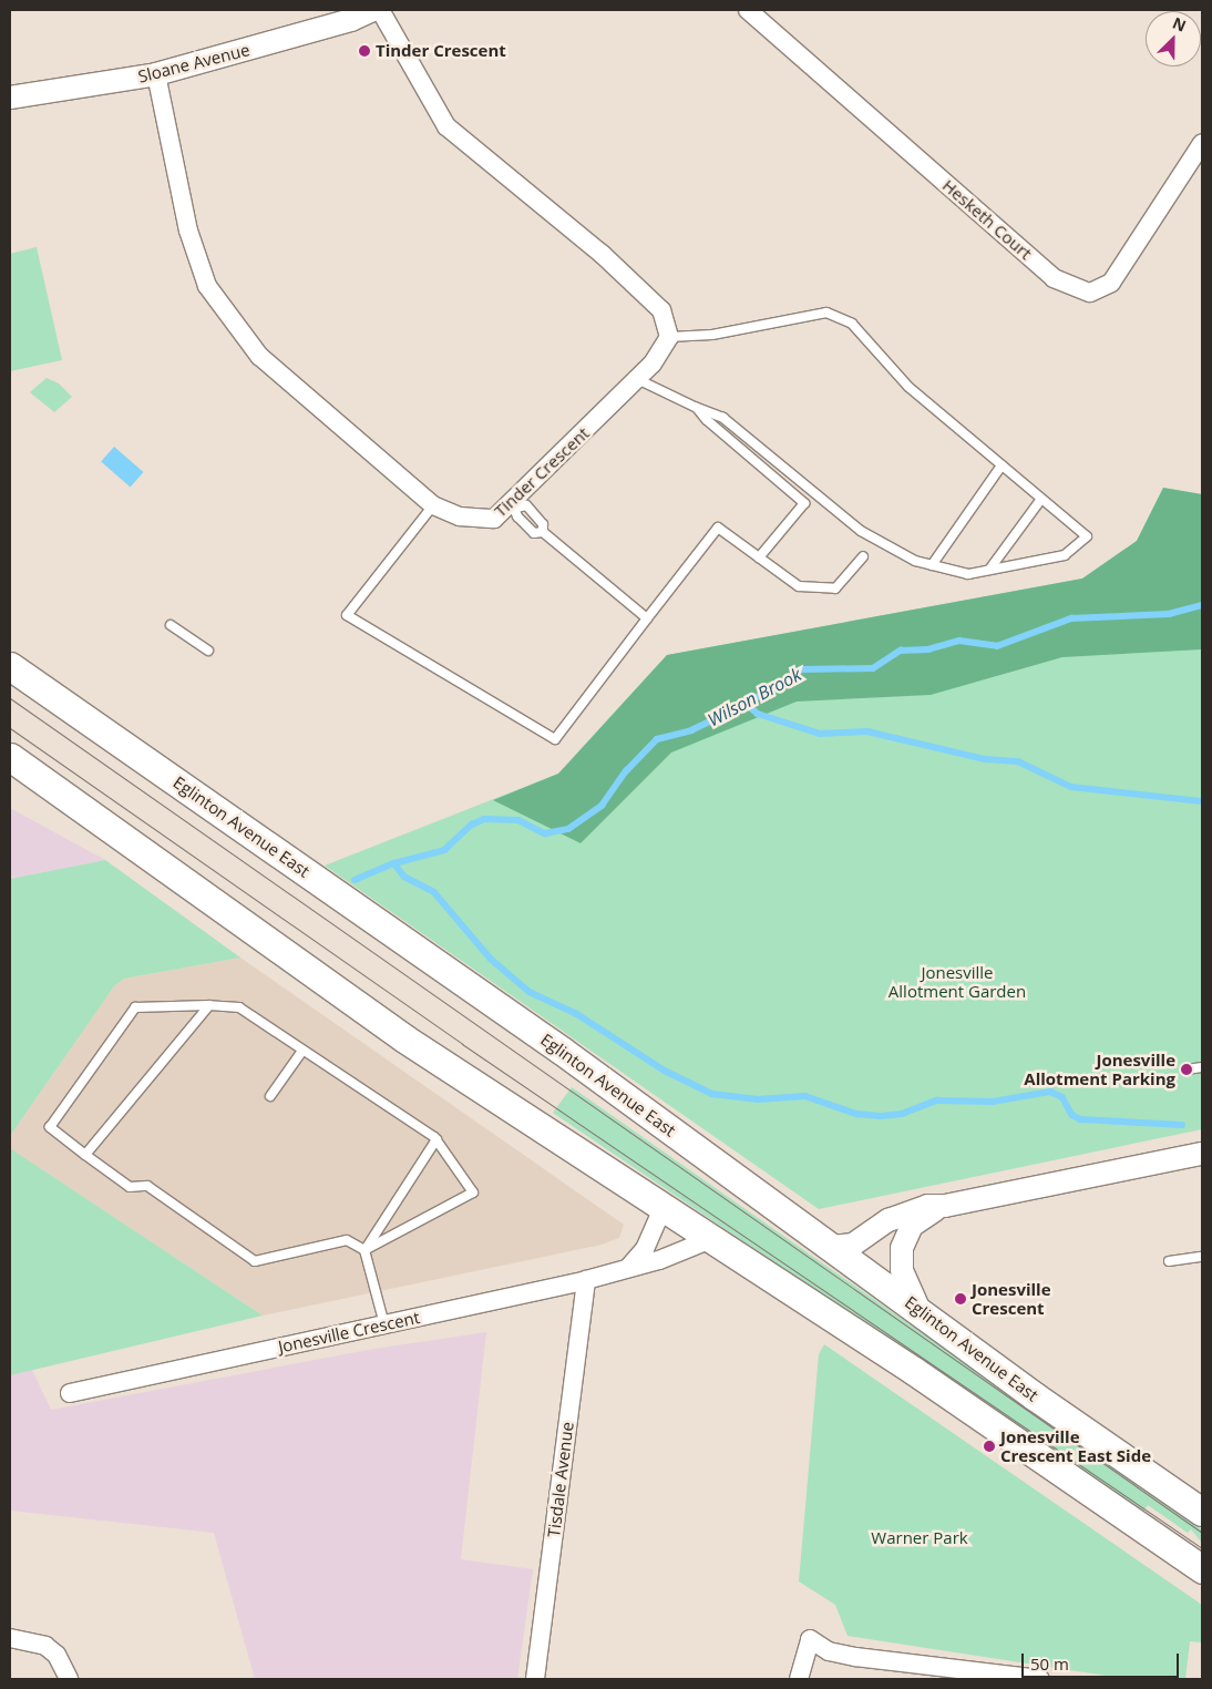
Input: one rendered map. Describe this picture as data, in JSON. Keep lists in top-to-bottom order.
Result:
{
  "streets": {
    "main road": ["Eglinton Avenue East"],
    "street": [
      "Sloane Avenue",
      "Hesketh Court",
      "Tinder Crescent",
      "Jonesville Crescent",
      "Tisdale Avenue"
    ]
  },
  "crossings": [
    ["Sloane Avenue", "Tinder Crescent"],
    ["Jonesville Crescent", "Tisdale Avenue"]
  ],
  "water": ["Wilson Brook"],
  "parks": ["Jonesville Allotment Garden", "Warner Park"],
  "places": [
    "Tinder Crescent",
    "Jonesville Allotment Parking",
    "Jonesville Crescent",
    "Jonesville Crescent East Side"
  ],
  "scale_bar": "50 m",
  "north": "top right"
}
